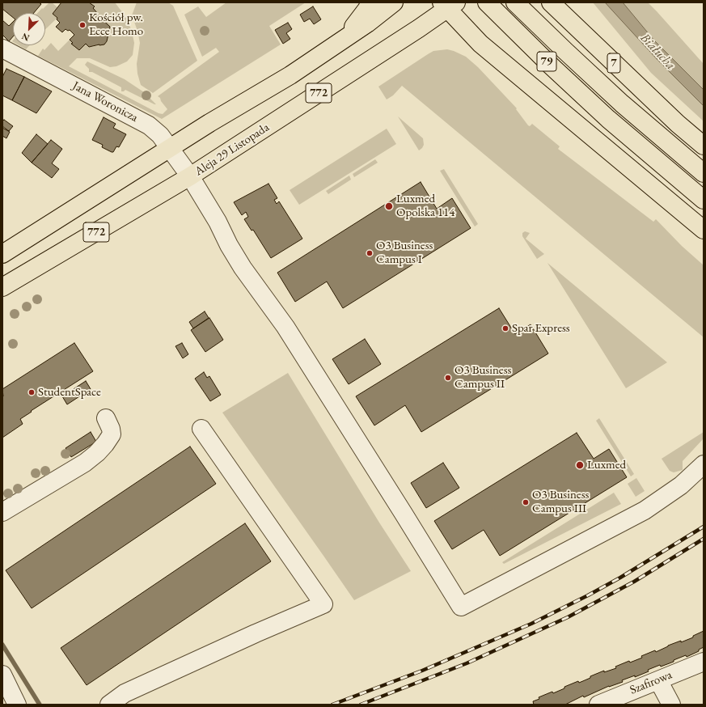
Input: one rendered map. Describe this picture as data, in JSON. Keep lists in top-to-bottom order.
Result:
{
  "streets": {
    "main road": [
      "79",
      "7",
      "772",
      "Aleja 29 Listopada"
    ],
    "street": ["Jana Woronicza", "Szafirowa"]
  },
  "crossings": [
    ["772", "Jana Woronicza"],
    ["Jana Woronicza", "Aleja 29 Listopada"]
  ],
  "water": ["Białucha"],
  "places": [
    "Kościół pw. Ecce Homo",
    "Luxmed Opolska 114",
    "O3 Business Campus I",
    "Spar Express",
    "O3 Business Campus II",
    "StudentSpace",
    "Luxmed",
    "O3 Business Campus III"
  ],
  "north": "bottom left"
}
